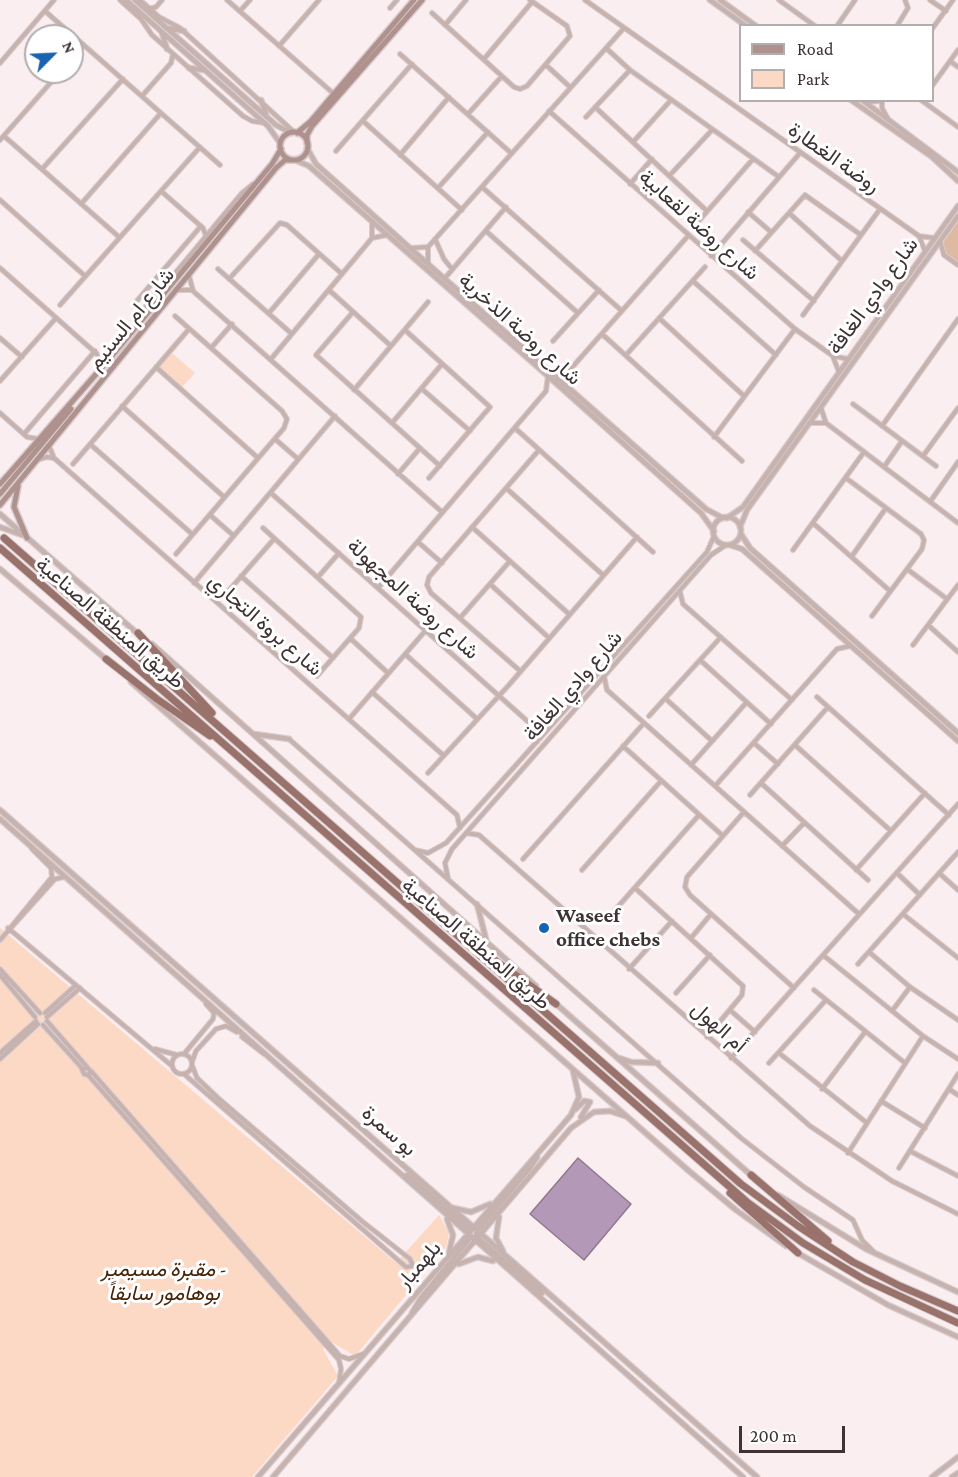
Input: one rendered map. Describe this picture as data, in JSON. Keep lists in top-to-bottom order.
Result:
{
  "streets": {
    "highway": ["طريق المنطقة الصناعية"],
    "main road": ["شارع ام السنيم"],
    "street": [
      "روضة الغطارة",
      "شارع روضة لقعابية",
      "شارع وادي الغافة",
      "شارع روضة الذخرية",
      "شارع روضة المجهولة",
      "شارع بروة التجاري",
      "أم الهول",
      "بو سمرة",
      "بلهمبار"
    ]
  },
  "crossings": [
    ["روضة الغطارة", "شارع وادي الغافة"],
    ["شارع روضة لقعابية", "شارع وادي الغافة"],
    ["شارع وادي الغافة", "شارع روضة الذخرية"],
    ["شارع ام السنيم", "شارع روضة الذخرية"],
    ["شارع ام السنيم", "شارع بروة التجاري"],
    ["طريق المنطقة الصناعية", "بلهمبار"],
    ["بو سمرة", "بلهمبار"]
  ],
  "parks": ["مقبرة مسيمير - بوهامور سابقاً"],
  "places": ["Waseef office chebs"],
  "legend": ["Road", "Park"],
  "scale_bar": "200 m",
  "north": "top right"
}
